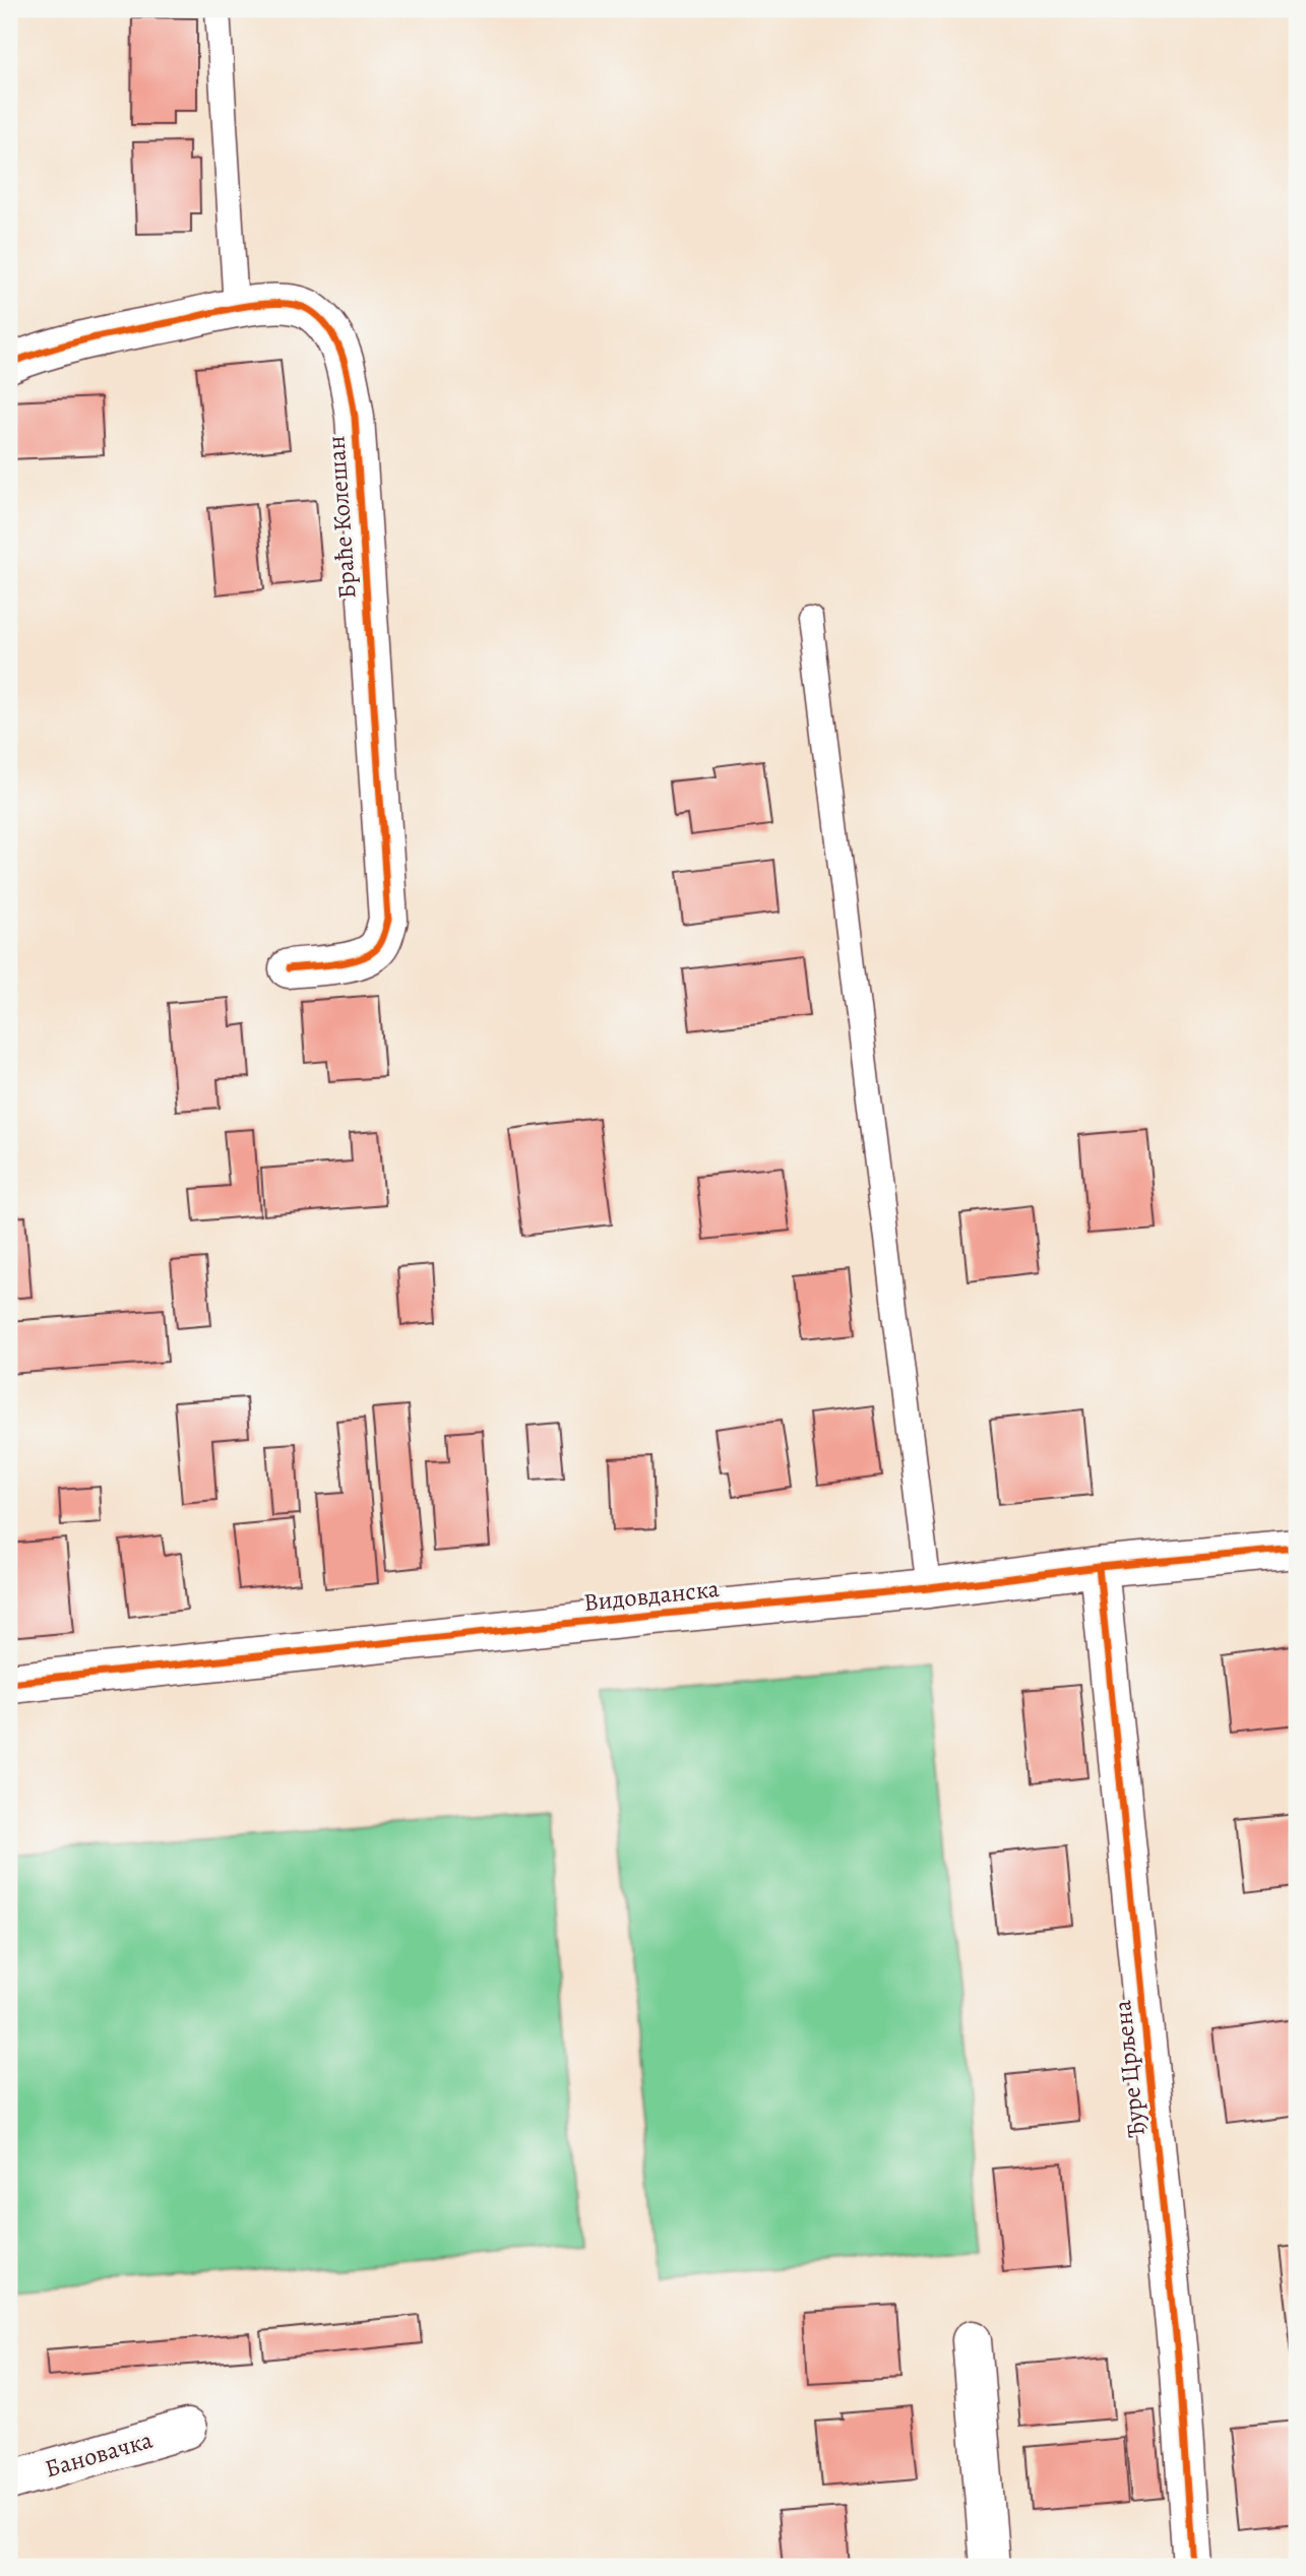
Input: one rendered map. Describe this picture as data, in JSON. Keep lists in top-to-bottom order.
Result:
{
  "streets": {
    "street": [
      "Браће Колешан",
      "Видовданска",
      "Ђуре Црљена",
      "Бановачка"
    ]
  },
  "crossings": [
    ["Видовданска", "Ђуре Црљена"]
  ]
}
